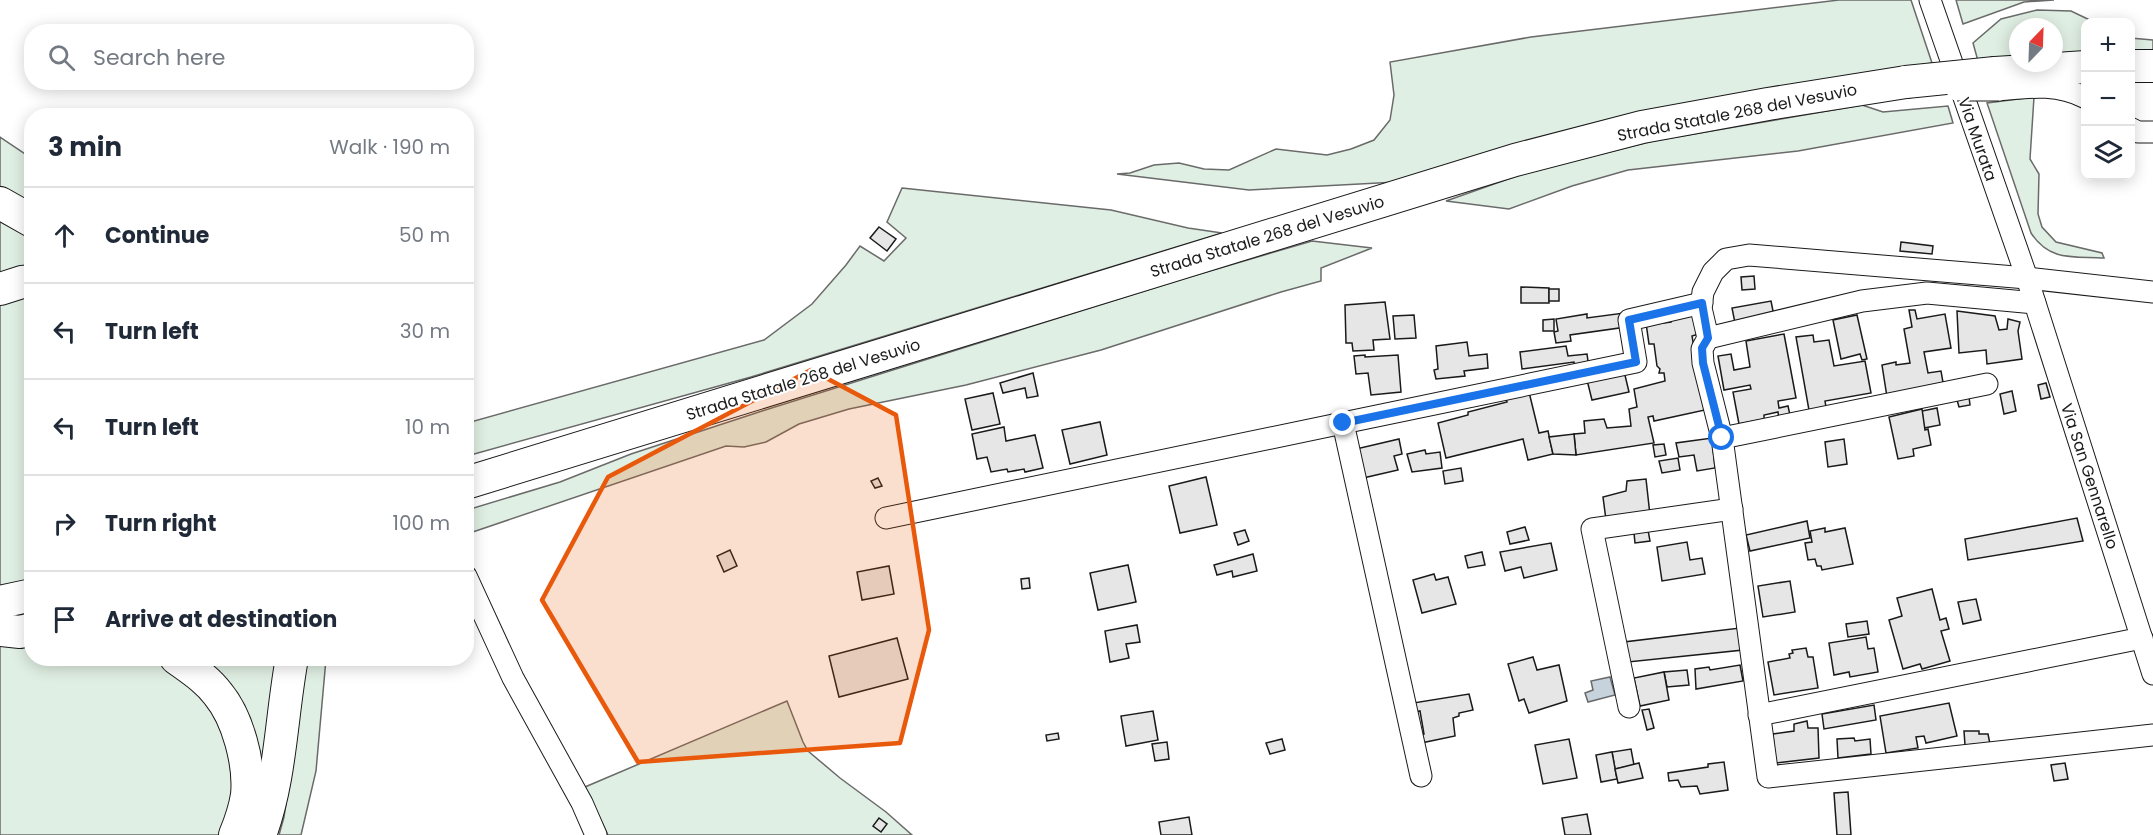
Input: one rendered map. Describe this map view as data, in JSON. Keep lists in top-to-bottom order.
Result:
{
  "streets": {
    "highway": ["Strada Statale 268 del Vesuvio"],
    "street": ["Via Murata", "Via San Gennarello"]
  },
  "crossings": [
    ["Via Murata", "Via San Gennarello"]
  ],
  "north": "top right",
  "page": {
    "map_buttons": ["+", "−"],
    "search": "Search here",
    "heading": ["3 min", "Walk · 190 m"],
    "list": [
      ["Continue", "50 m"],
      ["Turn left", "30 m"],
      ["Turn left", "10 m"],
      ["Turn right", "100 m"],
      "Arrive at destination"
    ]
  }
}
